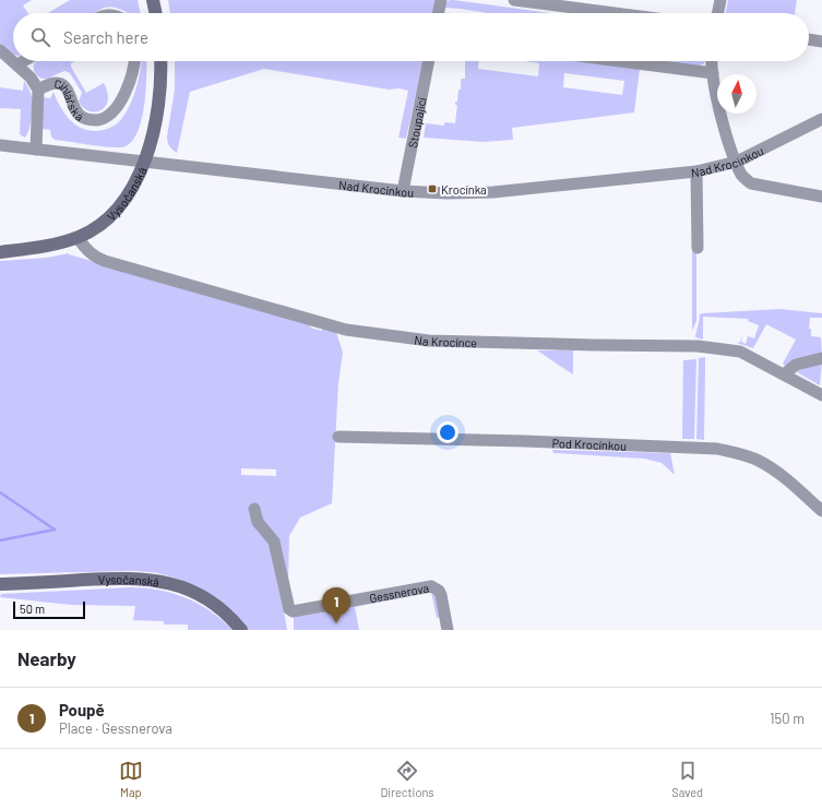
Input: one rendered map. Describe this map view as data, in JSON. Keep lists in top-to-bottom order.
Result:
{
  "streets": {
    "main road": ["Vysočanská"],
    "street": [
      "Cihlářská",
      "Stoupající",
      "Nad Krocínkou",
      "Na Krocínce",
      "Pod Krocínkou",
      "Gessnerova"
    ]
  },
  "crossings": [
    ["Stoupající", "Nad Krocínkou"],
    ["Nad Krocínkou", "Vysočanská"],
    ["Vysočanská", "Na Krocínce"]
  ],
  "places": {
    "transit": ["Krocínka"]
  },
  "scale_bar": "50 m",
  "north": "top",
  "page": {
    "search": "Search here",
    "pins": "1",
    "scale": "50 m",
    "heading": "Nearby",
    "list": [
      {
        "mark": "1",
        "name": "Poupě",
        "note": "Place · Gessnerova",
        "value": "150 m"
      }
    ],
    "nav": ["Map", "Directions", "Saved"]
  }
}
